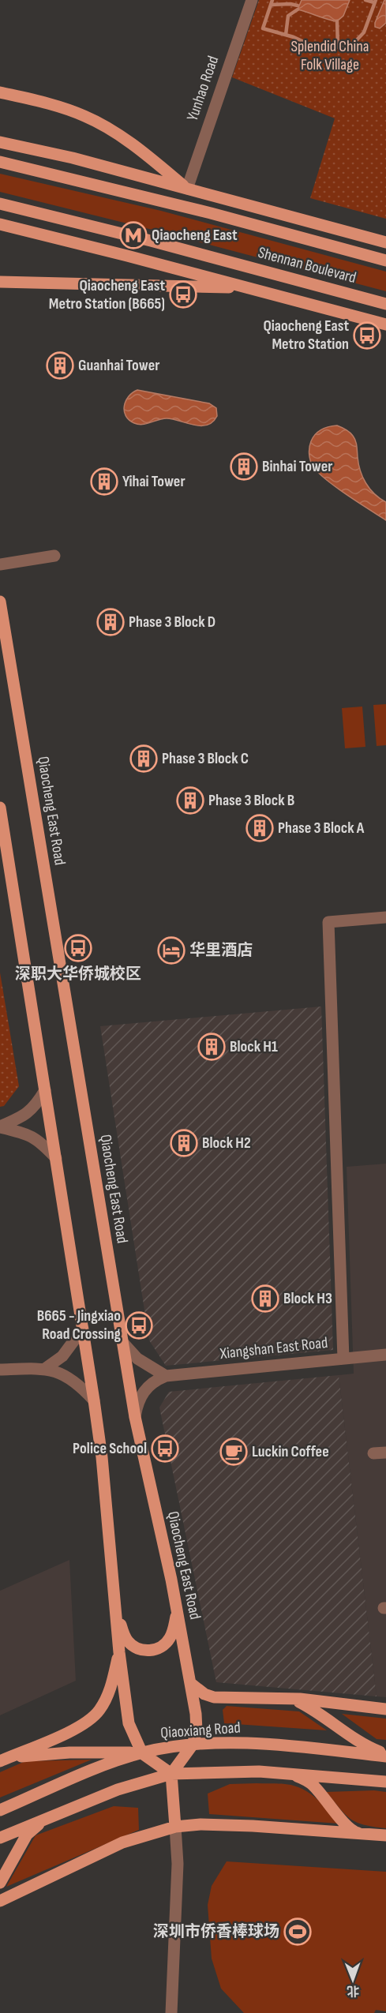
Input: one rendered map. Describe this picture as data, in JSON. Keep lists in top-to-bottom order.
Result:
{
  "streets": {
    "main road": ["Shennan Boulevard", "Qiaocheng East Road", "Qiaoxiang Road"],
    "street": ["Yunhao Road", "Xiangshan East Road"]
  },
  "crossings": [
    ["Qiaocheng East Road", "Xiangshan East Road"],
    ["Qiaocheng East Road", "Qiaoxiang Road"]
  ],
  "parks": ["Splendid China Folk Village"],
  "places": {
    "metro station": ["Qiaocheng East"],
    "bus stop": [
      "Qiaocheng East Metro Station (B665)",
      "Qiaocheng East Metro Station",
      "深职大华侨城校区",
      "B665 - Jingxiao Road Crossing",
      "Police School"
    ],
    "building": [
      "Guanhai Tower",
      "Binhai Tower",
      "Yihai Tower",
      "Phase 3 Block D",
      "Phase 3 Block C",
      "Phase 3 Block B",
      "Phase 3 Block A",
      "Block H1",
      "Block H2",
      "Block H3"
    ],
    "hotel": ["华里酒店"],
    "cafe": ["Luckin Coffee"],
    "sports": ["深圳市侨香棒球场"]
  },
  "north": "bottom"
}
